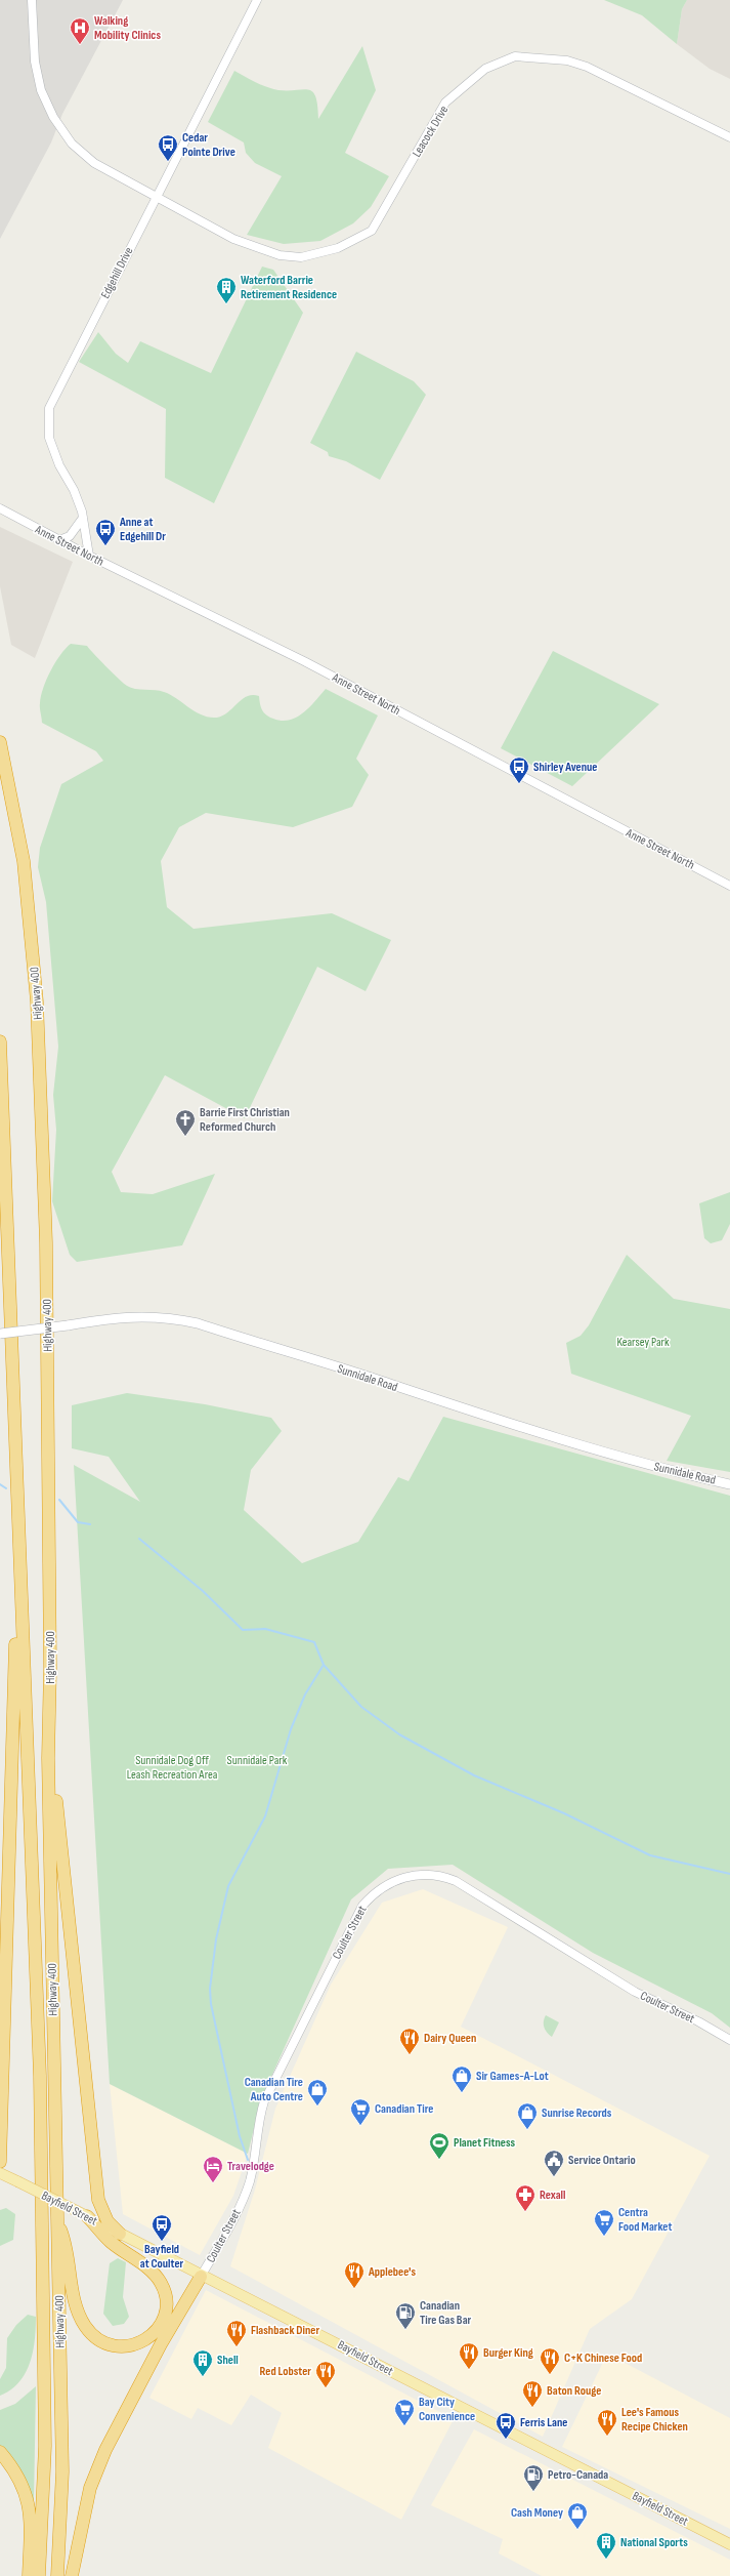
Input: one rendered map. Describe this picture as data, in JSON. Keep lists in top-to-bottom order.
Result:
{
  "streets": {
    "highway": ["Highway 400"],
    "main road": ["Sunnidale Road", "Bayfield Street"],
    "street": [
      "Leacock Drive",
      "Edgehill Drive",
      "Anne Street North",
      "Coulter Street"
    ]
  },
  "crossings": [
    ["Leacock Drive", "Edgehill Drive"],
    ["Edgehill Drive", "Anne Street North"],
    ["Coulter Street", "Bayfield Street"]
  ],
  "parks": ["Kearsey Park", "Sunnidale Dog Off Leash Recreation Area", "Sunnidale Park"],
  "places": {
    "hospital": ["Walking Mobility Clinics"],
    "bus stop": [
      "Cedar Pointe Drive",
      "Anne at Edgehill Dr",
      "Shirley Avenue",
      "Bayfield at Coulter",
      "Ferris Lane"
    ],
    "building": ["Waterford Barrie Retirement Residence", "Shell", "National Sports"],
    "church": ["Barrie First Christian Reformed Church"],
    "restaurant": [
      "Dairy Queen",
      "Applebee's",
      "Flashback Diner",
      "Burger King",
      "C+K Chinese Food",
      "Red Lobster",
      "Baton Rouge",
      "Lee's Famous Recipe Chicken"
    ],
    "shop": [
      "Sir Games-A-Lot",
      "Canadian Tire Auto Centre",
      "Sunrise Records",
      "Cash Money"
    ],
    "supermarket": ["Canadian Tire", "Centra Food Market", "Bay City Convenience"],
    "sports": ["Planet Fitness"],
    "public building": ["Service Ontario"],
    "hotel": ["Travelodge"],
    "pharmacy": ["Rexall"],
    "fuel station": ["Canadian Tire Gas Bar", "Petro-Canada"]
  }
}
